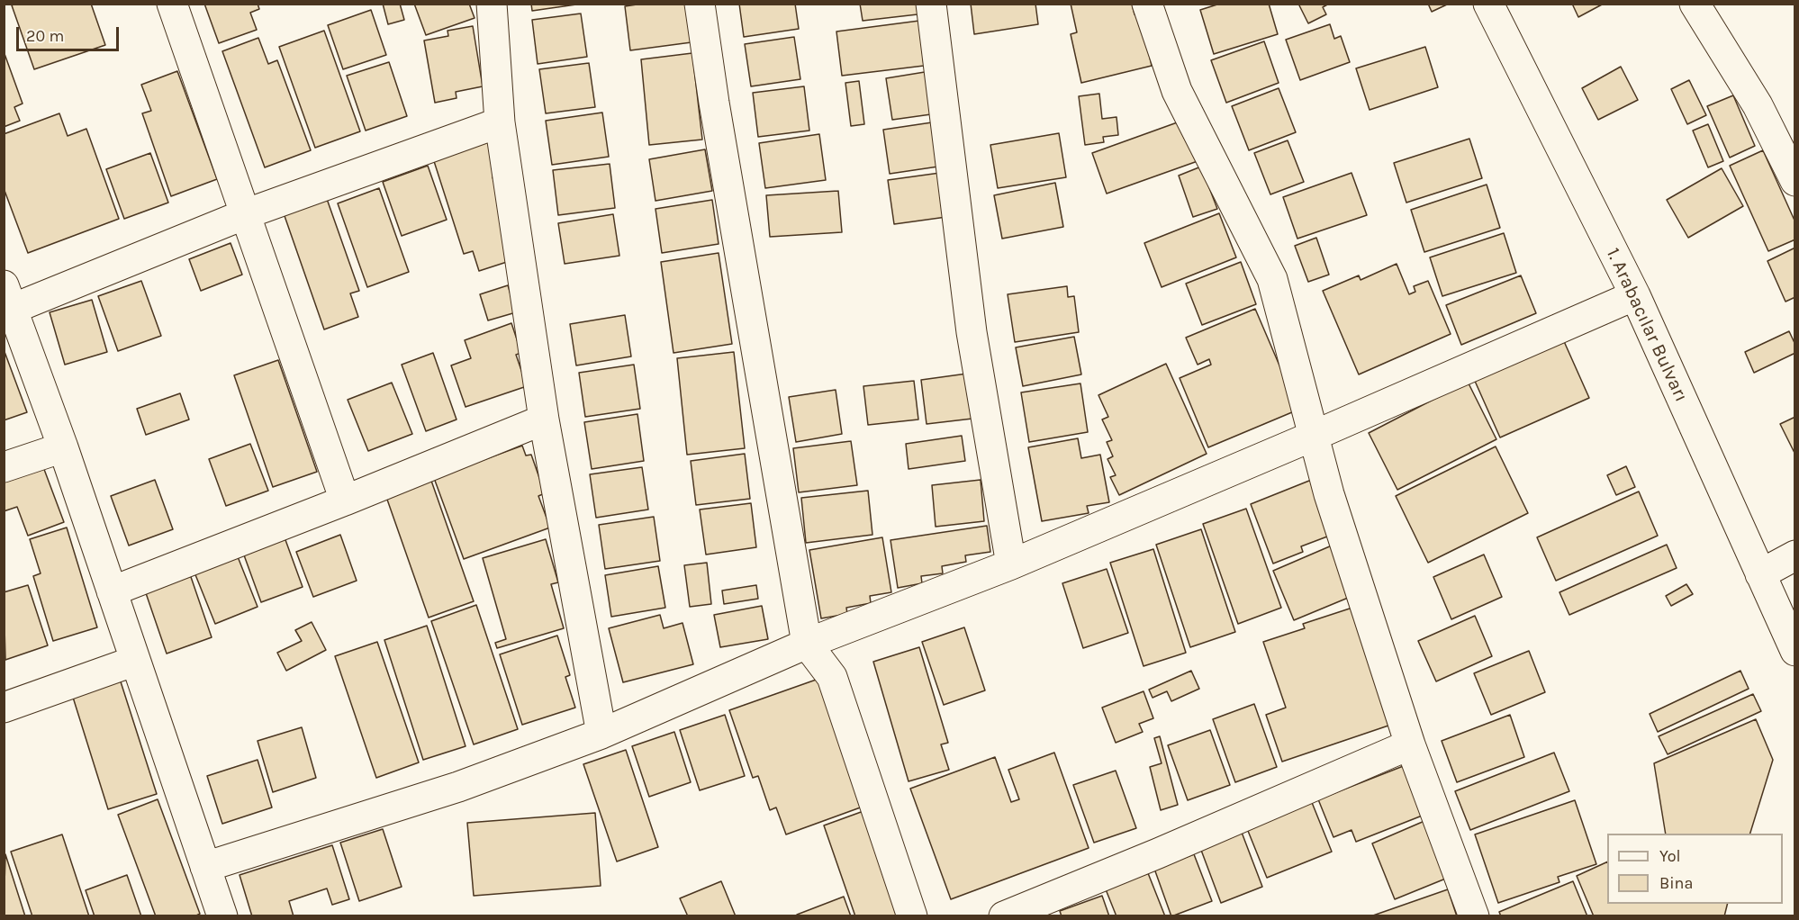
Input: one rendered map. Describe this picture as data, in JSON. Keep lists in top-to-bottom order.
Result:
{
  "streets": {
    "street": ["1. Arabacılar Bulvarı"]
  },
  "legend": ["Yol", "Bina"],
  "scale_bar": "20 m"
}
